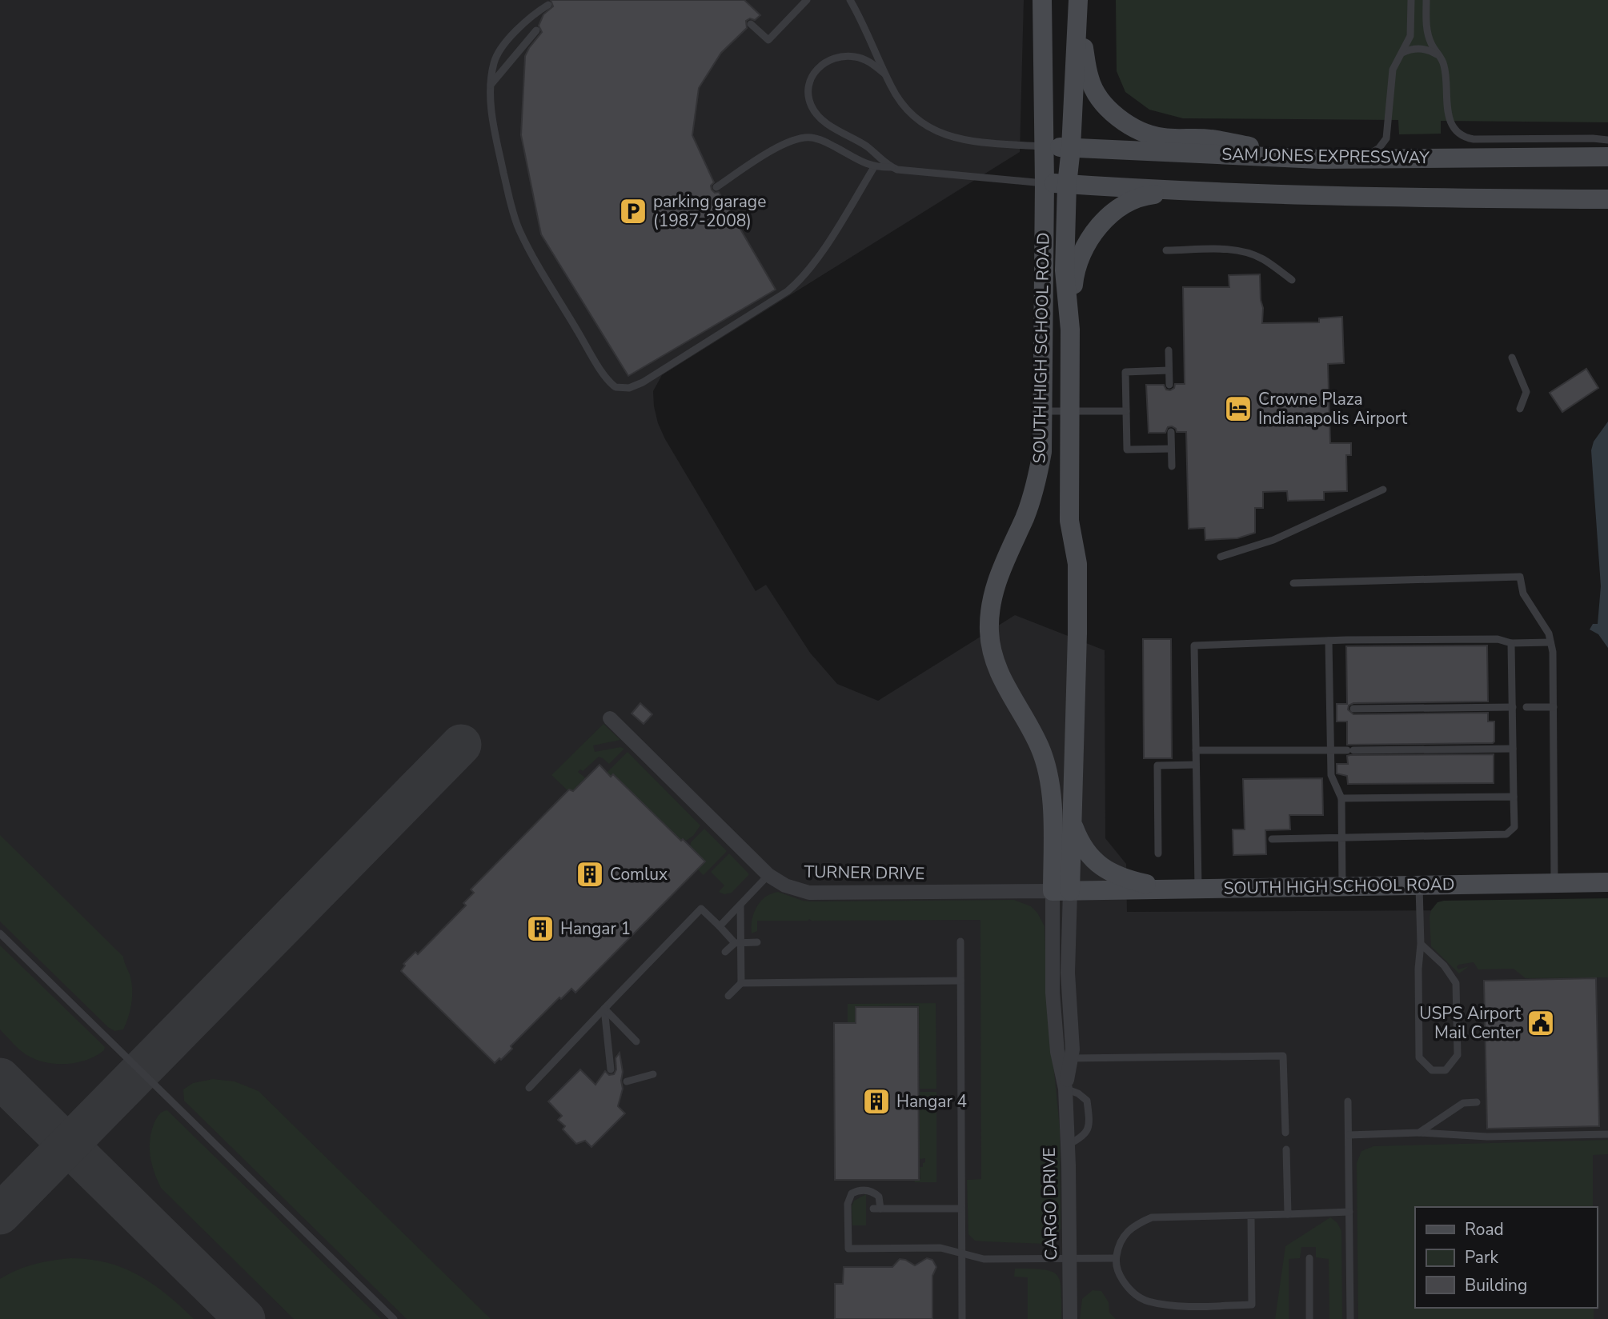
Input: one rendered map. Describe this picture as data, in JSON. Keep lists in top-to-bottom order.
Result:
{
  "streets": {
    "street": [
      "SAM JONES EXPRESSWAY",
      "SOUTH HIGH SCHOOL ROAD",
      "TURNER DRIVE",
      "CARGO DRIVE"
    ]
  },
  "crossings": [
    ["SAM JONES EXPRESSWAY", "SOUTH HIGH SCHOOL ROAD"],
    ["SOUTH HIGH SCHOOL ROAD", "TURNER DRIVE"],
    ["SOUTH HIGH SCHOOL ROAD", "CARGO DRIVE"],
    ["TURNER DRIVE", "CARGO DRIVE"]
  ],
  "places": {
    "parking": ["parking garage (1987-2008)"],
    "hotel": ["Crowne Plaza Indianapolis Airport"],
    "building": ["Comlux", "Hangar 1", "Hangar 4"],
    "public building": ["USPS Airport Mail Center"]
  },
  "legend": ["Road", "Park", "Building"]
}
